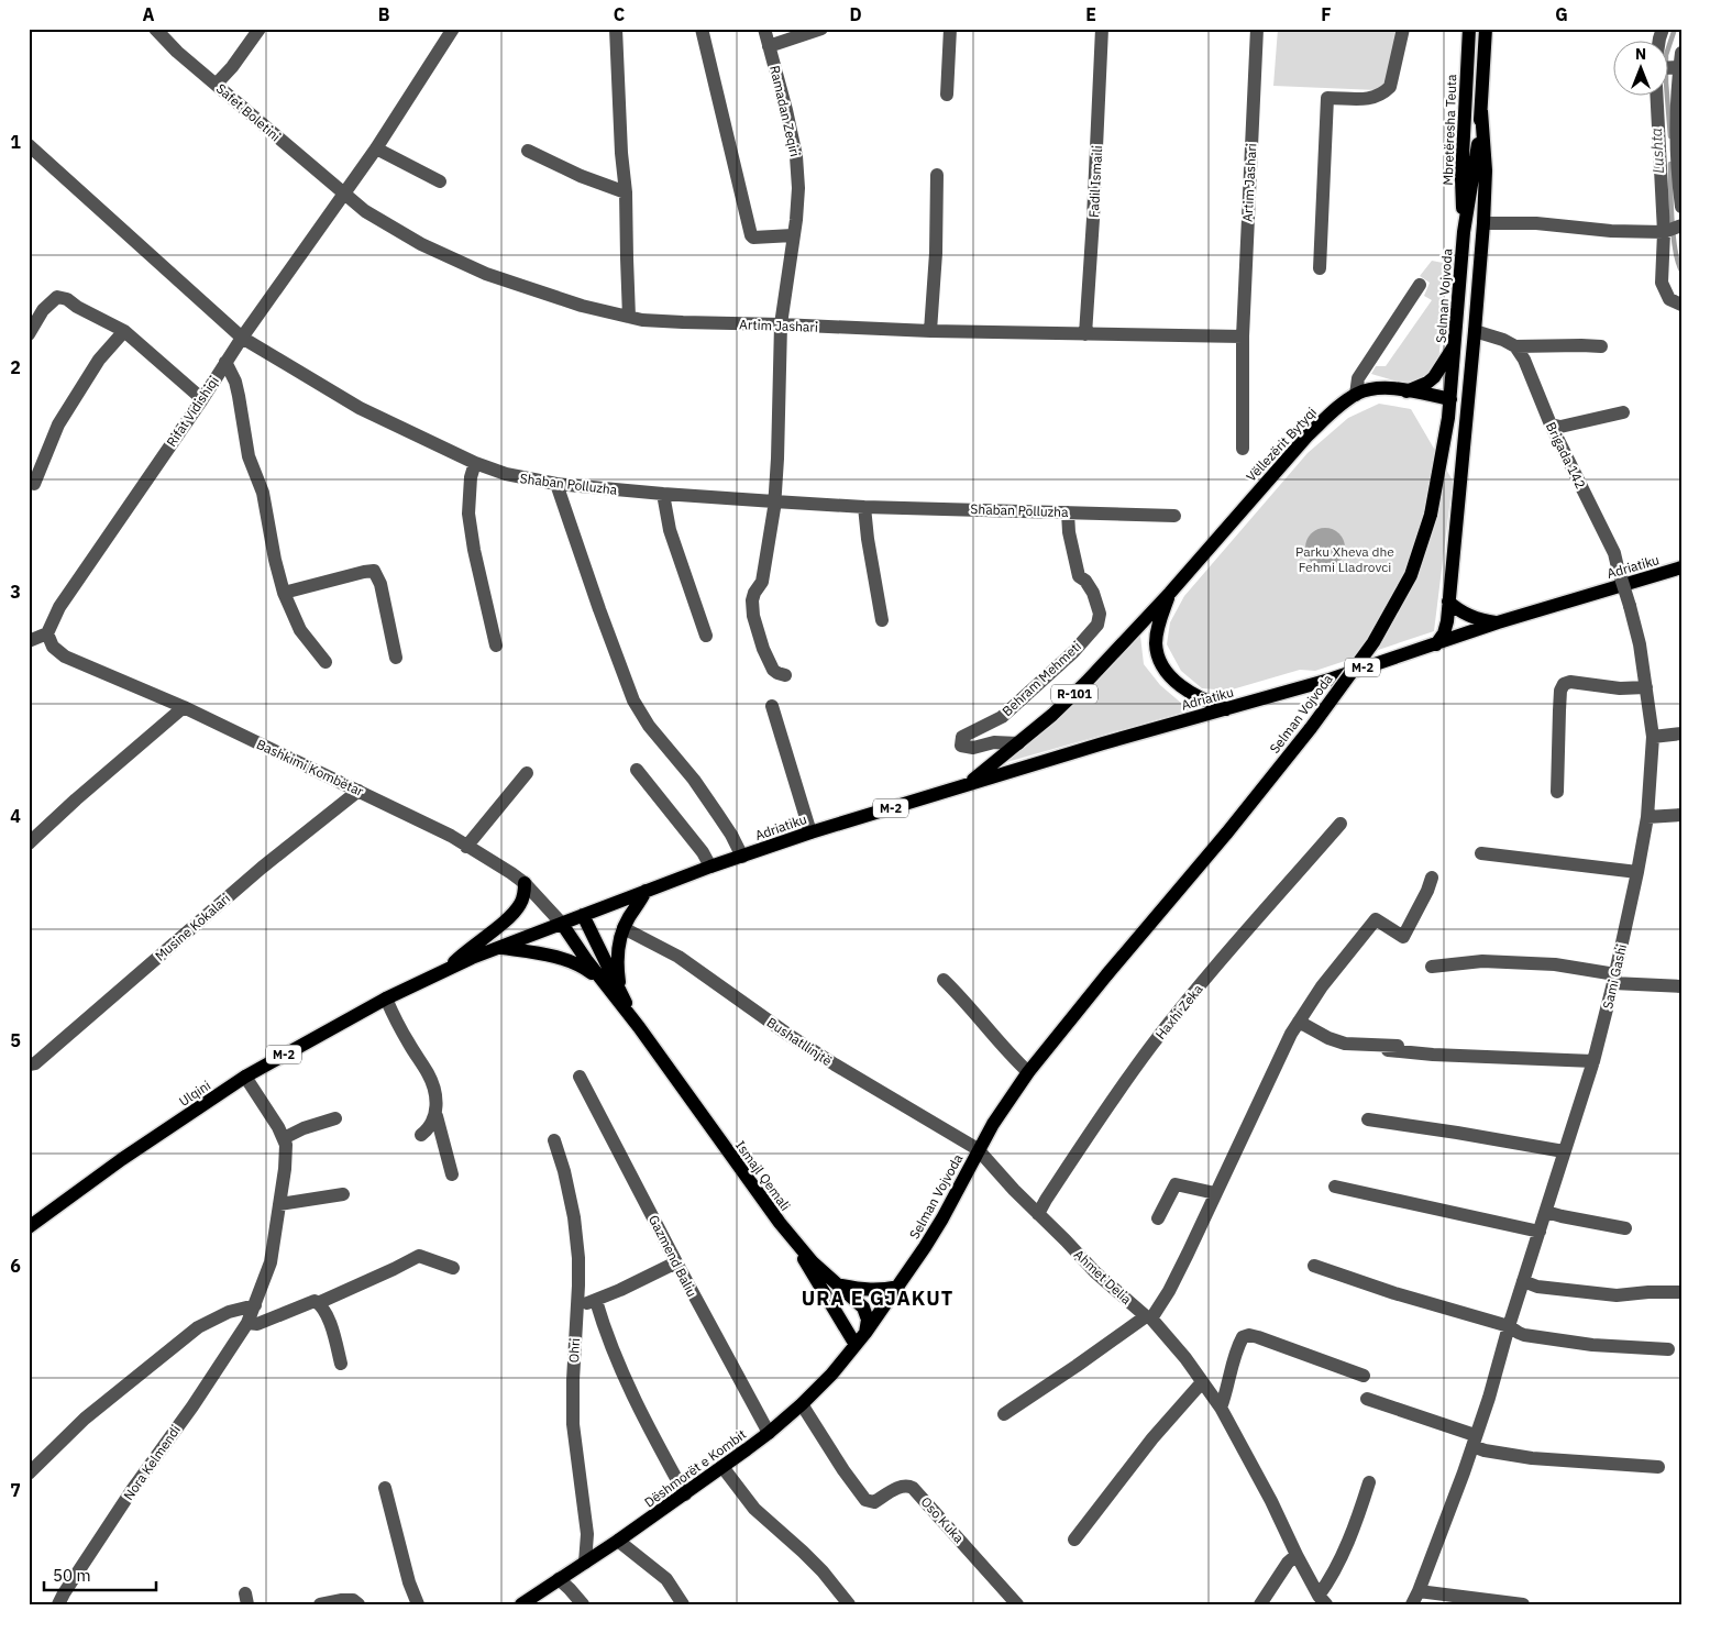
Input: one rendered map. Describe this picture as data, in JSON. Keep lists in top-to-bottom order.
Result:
{
  "streets": {
    "main road": [
      "Mbretëresha Teuta",
      "Selman Vojvoda",
      "Vëllezërit Bytyqi",
      "Adriatiku",
      "M-2",
      "R-101",
      "Ulqini",
      "Ismajl Qemali",
      "Dëshmorët e Kombit"
    ],
    "street": [
      "Ramadan Zeqiri",
      "Safet Boletini",
      "Fadil Ismaili",
      "Artim Jashari",
      "Rifat Vidishiqi",
      "Brigada 142",
      "Shaban Polluzha",
      "Behram Mehmeti",
      "Bashkimi Kombëtar",
      "Musine Kokalari",
      "Sami Gashi",
      "Haxhi Zeka",
      "Bushatllinjtë",
      "Gazmend Baliu",
      "Ahmet Delia",
      "Ohri",
      "Nora Kelmendi",
      "Oso Kuka"
    ]
  },
  "crossings": [
    ["Ramadan Zeqiri", "Artim Jashari"],
    ["Ramadan Zeqiri", "Shaban Polluzha"],
    ["Safet Boletini", "Artim Jashari"],
    ["Safet Boletini", "Rifat Vidishiqi"],
    ["Mbretëresha Teuta", "Selman Vojvoda"],
    ["Fadil Ismaili", "Artim Jashari"],
    ["Artim Jashari", "Rifat Vidishiqi"],
    ["Selman Vojvoda", "Vëllezërit Bytyqi"],
    ["Selman Vojvoda", "Bushatllinjtë"],
    ["Selman Vojvoda", "Ismajl Qemali"],
    ["Selman Vojvoda", "Ahmet Delia"],
    ["Selman Vojvoda", "Dëshmorët e Kombit"],
    ["Rifat Vidishiqi", "Shaban Polluzha"],
    ["Rifat Vidishiqi", "Bashkimi Kombëtar"],
    ["Vëllezërit Bytyqi", "R-101"],
    ["Brigada 142", "Sami Gashi"],
    ["Shaban Polluzha", "Adriatiku"],
    ["Shaban Polluzha", "Behram Mehmeti"],
    ["Adriatiku", "R-101"],
    ["Adriatiku", "Bashkimi Kombëtar"],
    ["Adriatiku", "Ulqini"],
    ["Adriatiku", "Ismajl Qemali"],
    ["Behram Mehmeti", "R-101"],
    ["Bashkimi Kombëtar", "Musine Kokalari"],
    ["Bashkimi Kombëtar", "Ulqini"],
    ["Bashkimi Kombëtar", "Ismajl Qemali"],
    ["Haxhi Zeka", "Ahmet Delia"],
    ["Bushatllinjtë", "Ahmet Delia"],
    ["Ulqini", "Ismajl Qemali"],
    ["Ismajl Qemali", "Dëshmorët e Kombit"],
    ["Gazmend Baliu", "Dëshmorët e Kombit"],
    ["Ohri", "Dëshmorët e Kombit"],
    ["Dëshmorët e Kombit", "Oso Kuka"]
  ],
  "districts": ["URA E GJAKUT"],
  "water": ["Lushta"],
  "parks": ["Parku Xheva dhe Fehmi Lladrovci"],
  "scale_bar": "50 m",
  "north": "top",
  "grid": {
    "columns": [
      "A",
      "B",
      "C",
      "D",
      "E",
      "F",
      "G"
    ],
    "rows": [
      "1",
      "2",
      "3",
      "4",
      "5",
      "6",
      "7"
    ]
  }
}
